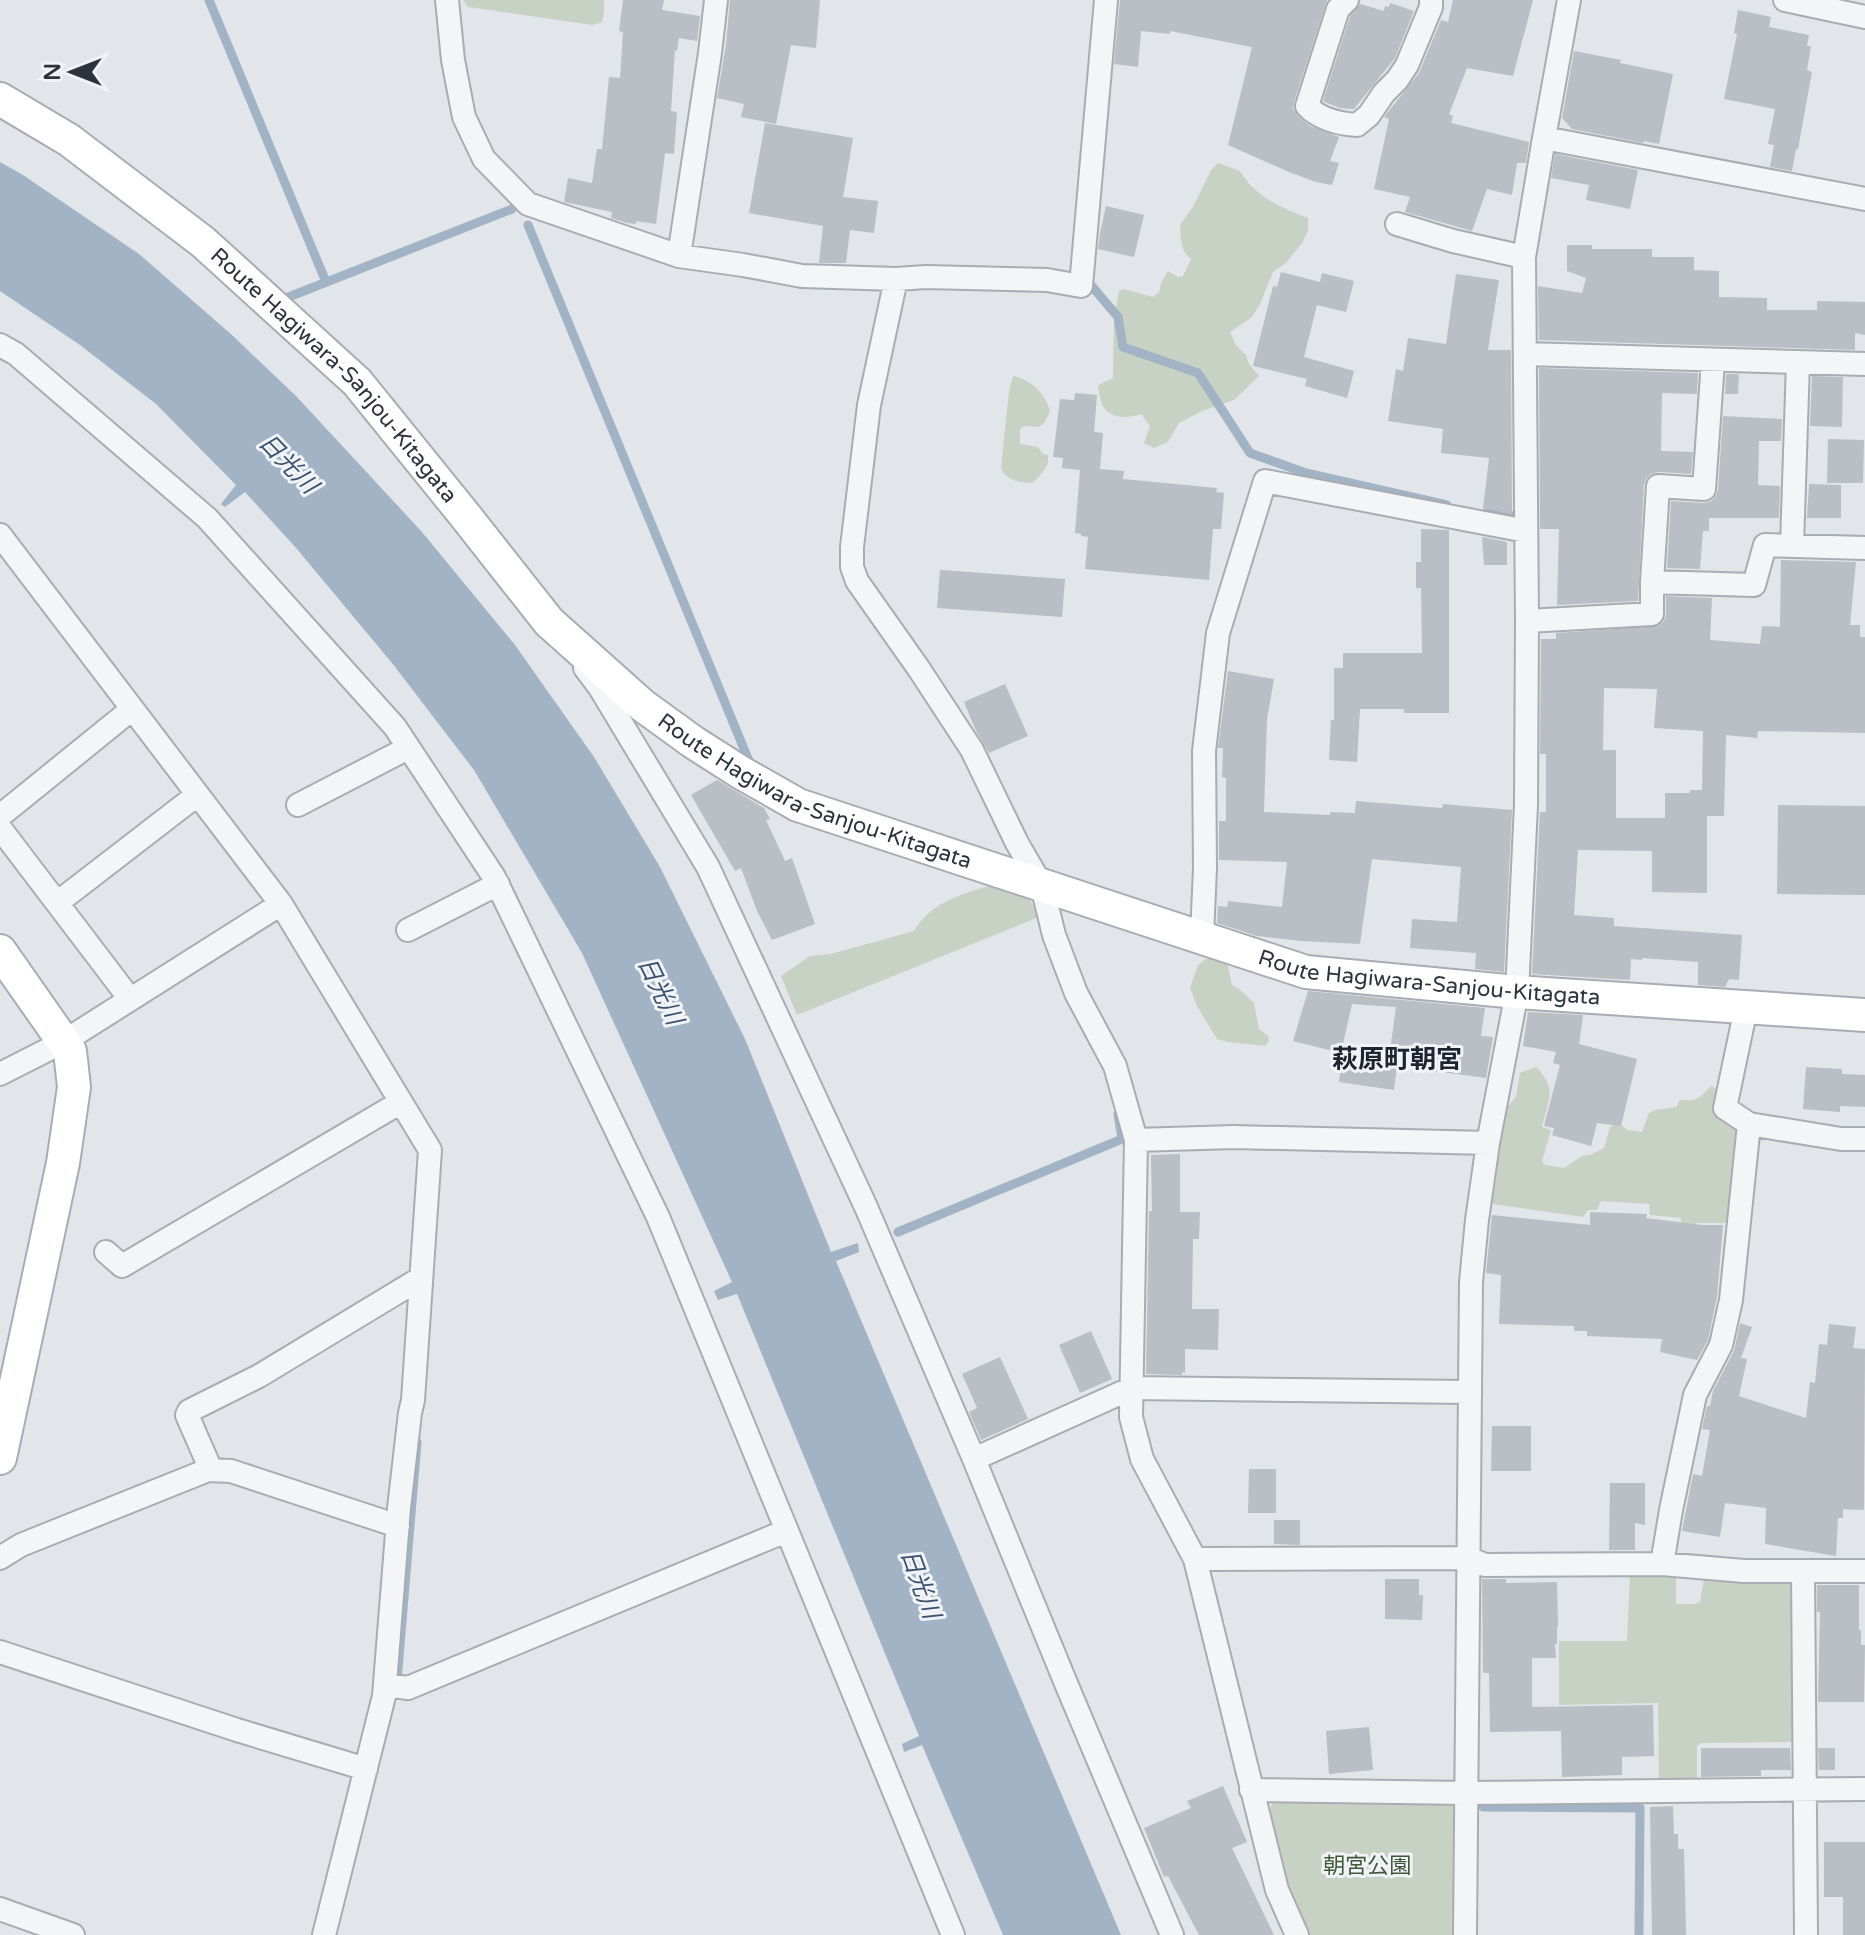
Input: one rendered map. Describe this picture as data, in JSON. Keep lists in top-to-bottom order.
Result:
{
  "streets": {
    "main road": ["Route Hagiwara-Sanjou-Kitagata"]
  },
  "districts": ["萩原町朝宮"],
  "water": ["日光川"],
  "parks": ["朝宮公園"],
  "north": "left"
}
